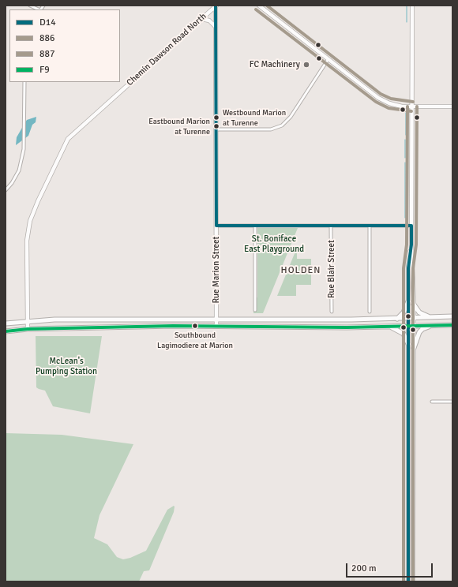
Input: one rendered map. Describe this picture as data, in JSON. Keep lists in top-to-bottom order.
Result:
{
  "streets": {
    "street": ["Chemin Dawson Road North", "Rue Blair Street", "Rue Marion Street"]
  },
  "crossings": [
    ["Chemin Dawson Road North", "Rue Marion Street"]
  ],
  "districts": ["HOLDEN"],
  "parks": ["St. Boniface East Playground", "McLean's Pumping Station"],
  "places": [
    "FC Machinery",
    "Westbound Marion at Turenne",
    "Eastbound Marion at Turenne",
    "Southbound Lagimodiere at Marion"
  ],
  "lines": [
    "transit line D14",
    "transit line 887",
    "transit line 886",
    "transit line F9"
  ],
  "legend": [
    "D14",
    "886",
    "887",
    "F9"
  ],
  "scale_bar": "200 m"
}
